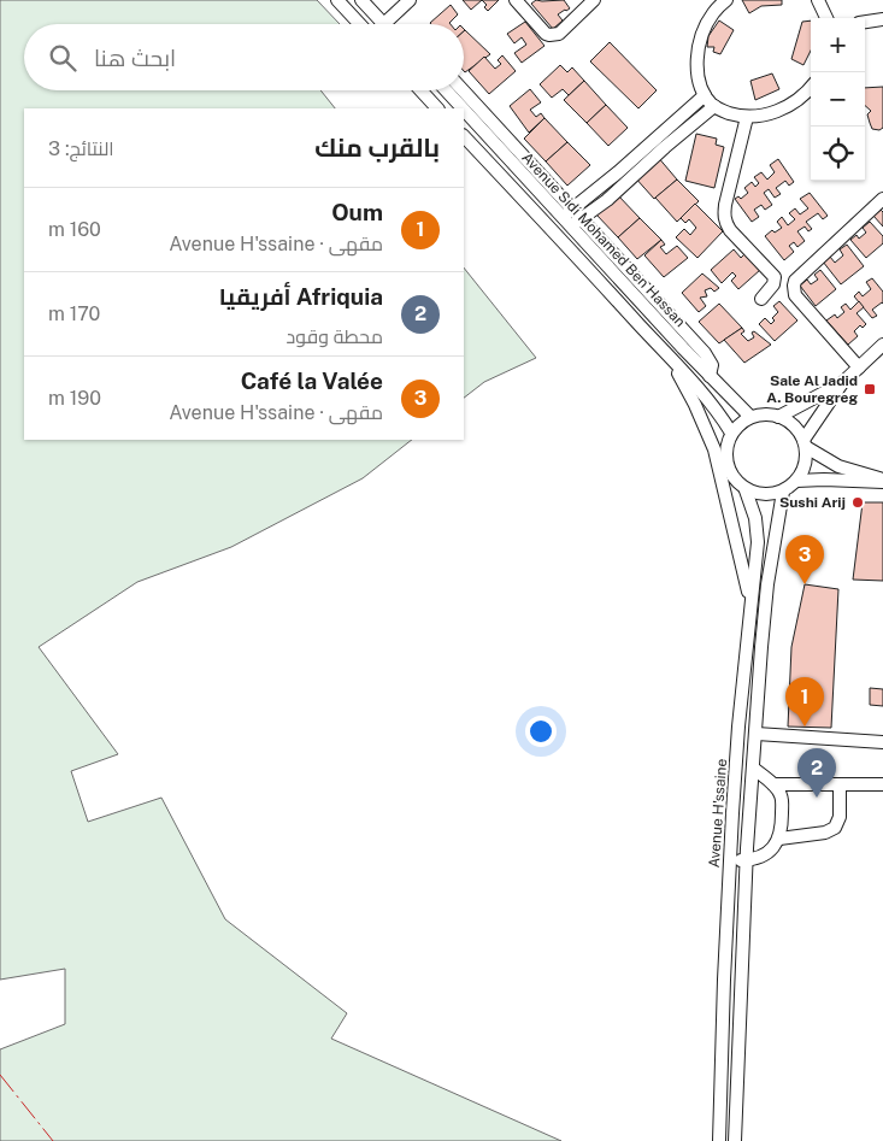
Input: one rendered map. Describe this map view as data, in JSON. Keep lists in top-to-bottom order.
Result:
{
  "streets": {
    "street": ["Avenue Sidi Mohamed Ben Hassan", "Avenue H'ssaine"]
  },
  "crossings": [
    ["Avenue Sidi Mohamed Ben Hassan", "Avenue H'ssaine"]
  ],
  "places": {
    "transit": ["Sale Al Jadid A. Bouregreg"],
    "other": ["Sushi Arij"]
  },
  "page": {
    "map_buttons": ["+", "−"],
    "search": "ابحث هنا",
    "heading": ["بالقرب منك", "النتائج: 3"],
    "list": [
      {
        "mark": "1",
        "name": "Oum",
        "note": "مقهى · Avenue H'ssaine",
        "value": "160 m"
      },
      {
        "mark": "2",
        "name": "Afriquia أفريقيا",
        "note": "محطة وقود",
        "value": "170 m"
      },
      {
        "mark": "3",
        "name": "Café la Valée",
        "note": "مقهى · Avenue H'ssaine",
        "value": "190 m"
      }
    ],
    "pins": ["3", "1", "2"]
  }
}
